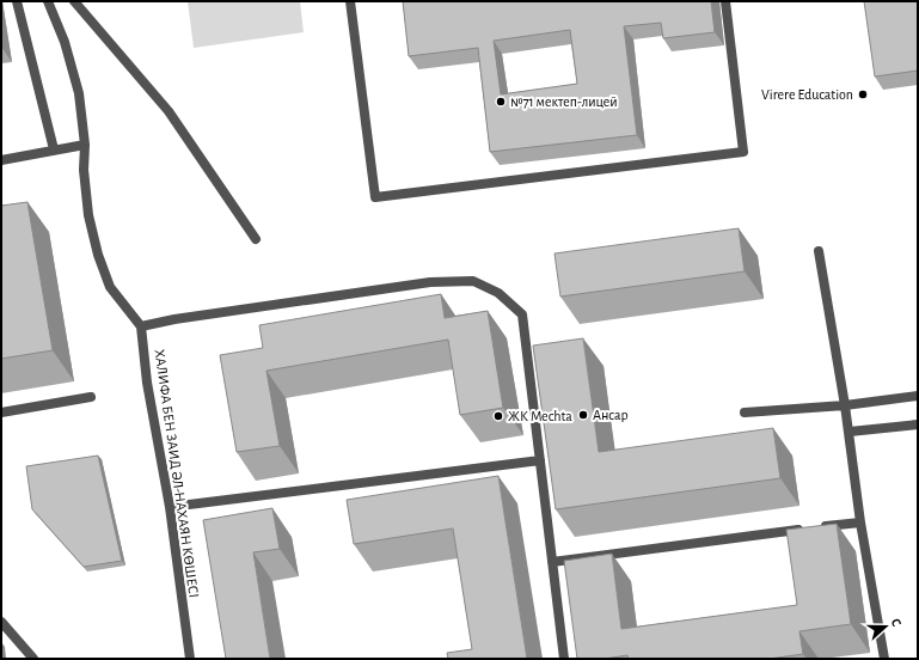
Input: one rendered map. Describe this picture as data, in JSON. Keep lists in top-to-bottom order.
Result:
{
  "streets": {
    "lane": ["ХАЛИФА БЕН ЗАИД ӘЛ-НАХАЯН КӨШЕСІ"]
  },
  "places": [
    "Virere Education",
    "№71 мектеп-лицей",
    "Ансар",
    "ЖК Mechta"
  ],
  "north": "right"
}
